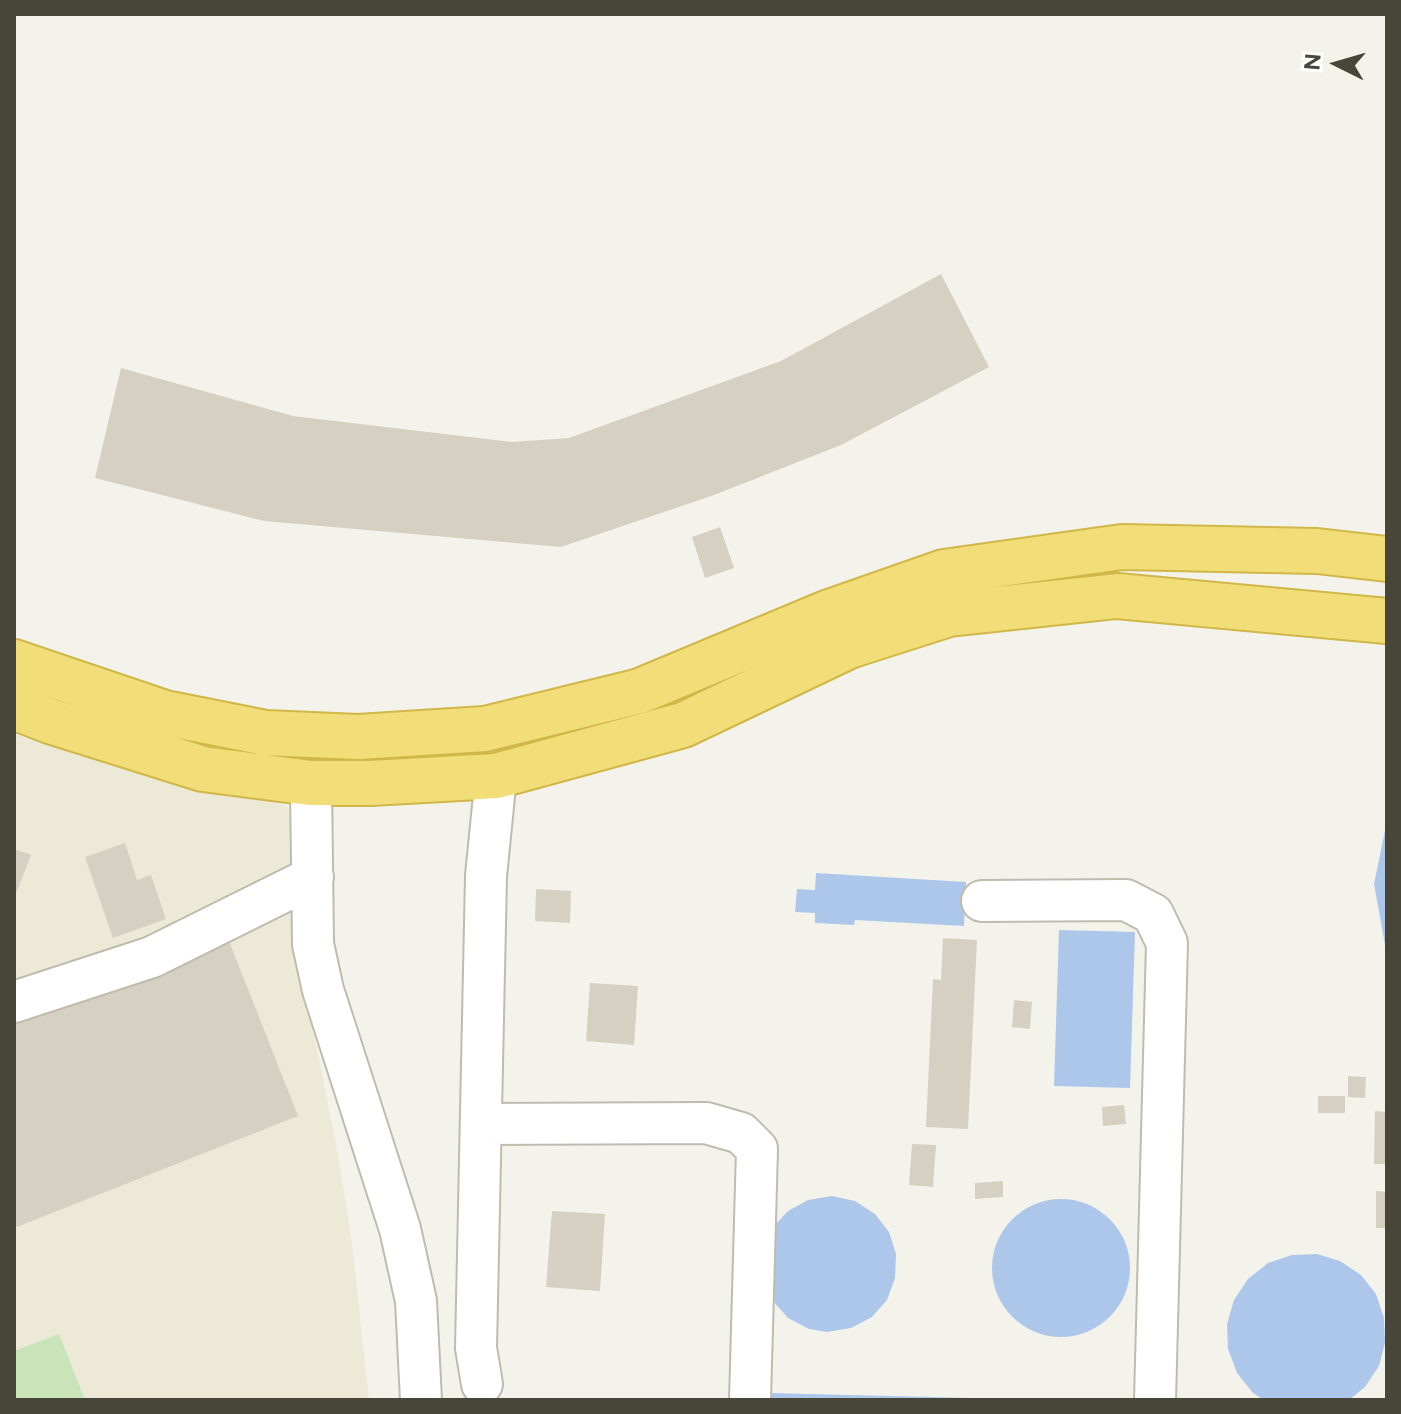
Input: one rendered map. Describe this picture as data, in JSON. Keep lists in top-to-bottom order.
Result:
{
  "north": "left"
}
